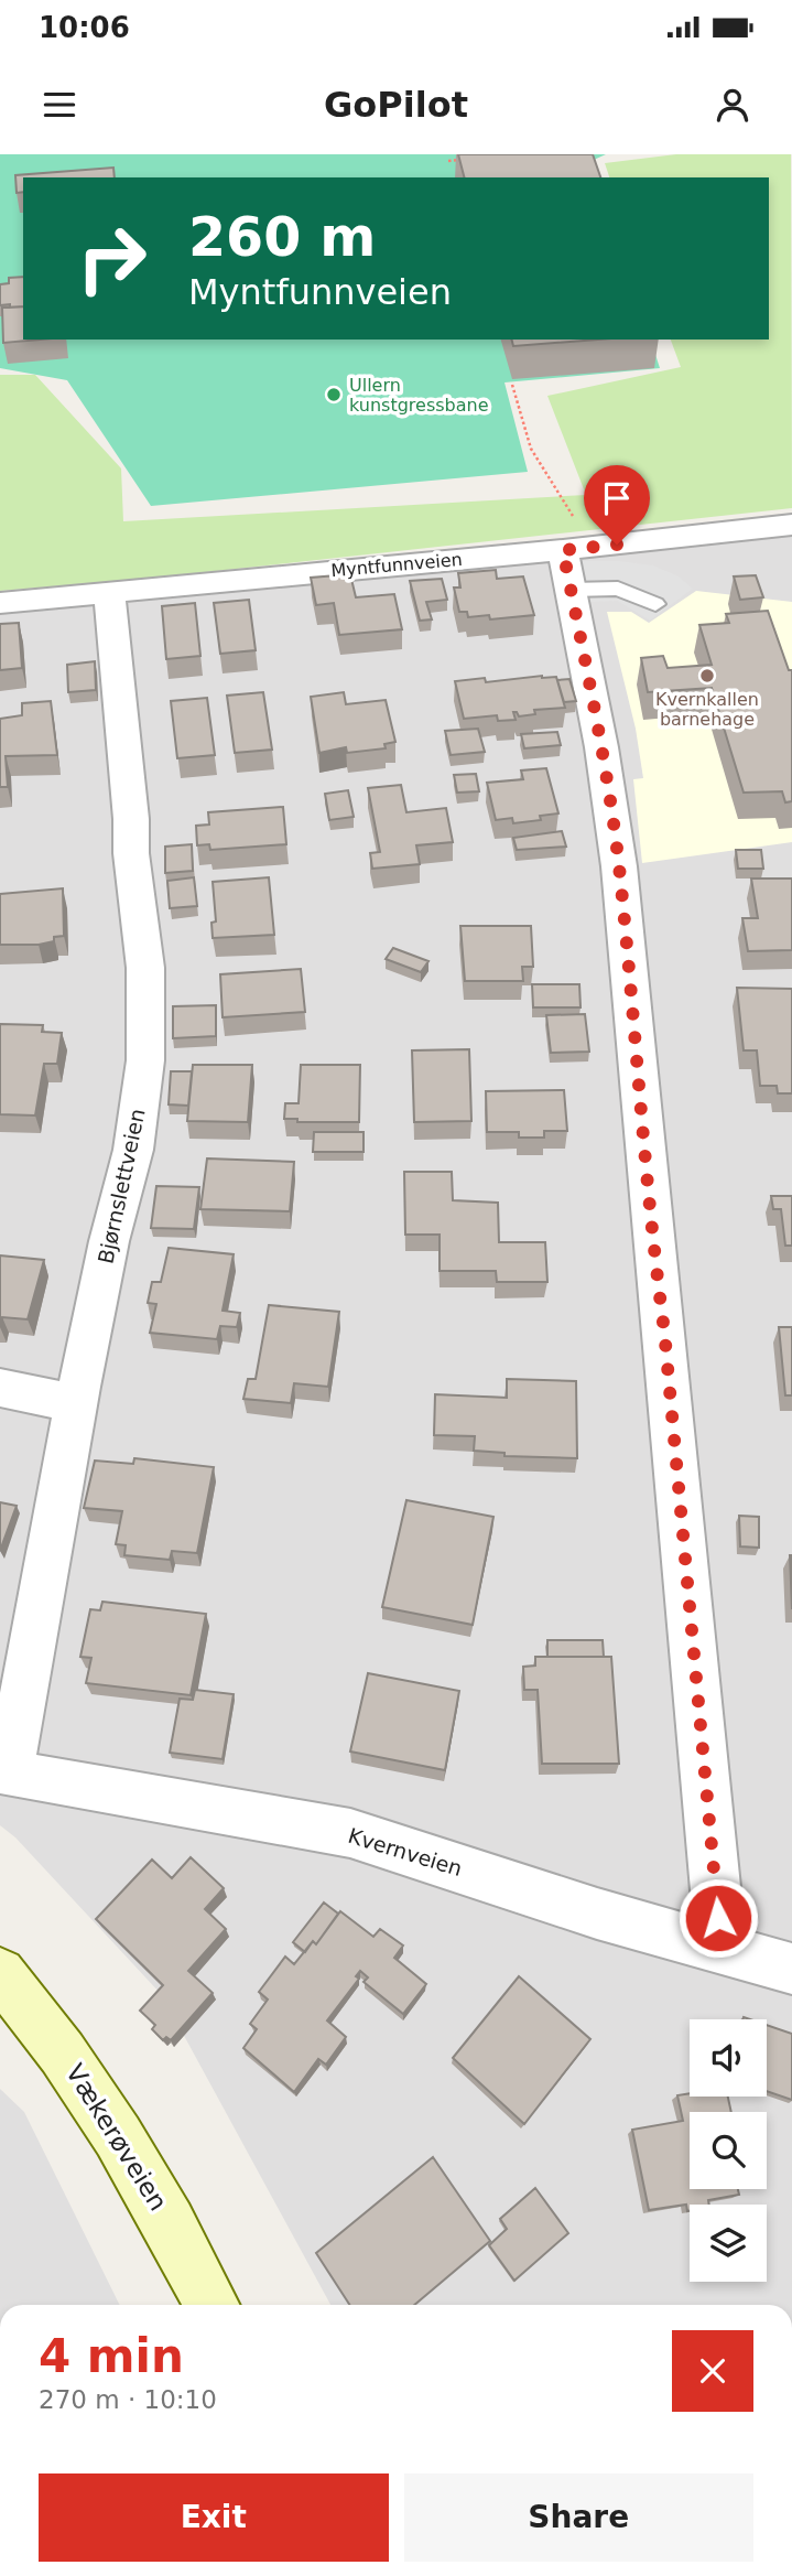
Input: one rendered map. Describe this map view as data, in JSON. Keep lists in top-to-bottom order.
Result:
{
  "streets": {
    "main road": ["Vækerøveien"],
    "street": ["Myntfunnveien", "Bjørnslettveien", "Kvernveien"]
  },
  "crossings": [
    ["Myntfunnveien", "Bjørnslettveien"],
    ["Bjørnslettveien", "Kvernveien"]
  ],
  "places": ["Ullern kunstgressbane", "Kvernkallen barnehage"],
  "page": {
    "status": "10:06",
    "header": "GoPilot",
    "turn": ["260 m", "Myntfunnveien"],
    "heading": ["4 min", "270 m · 10:10"],
    "buttons": ["Exit", "Share"]
  }
}
